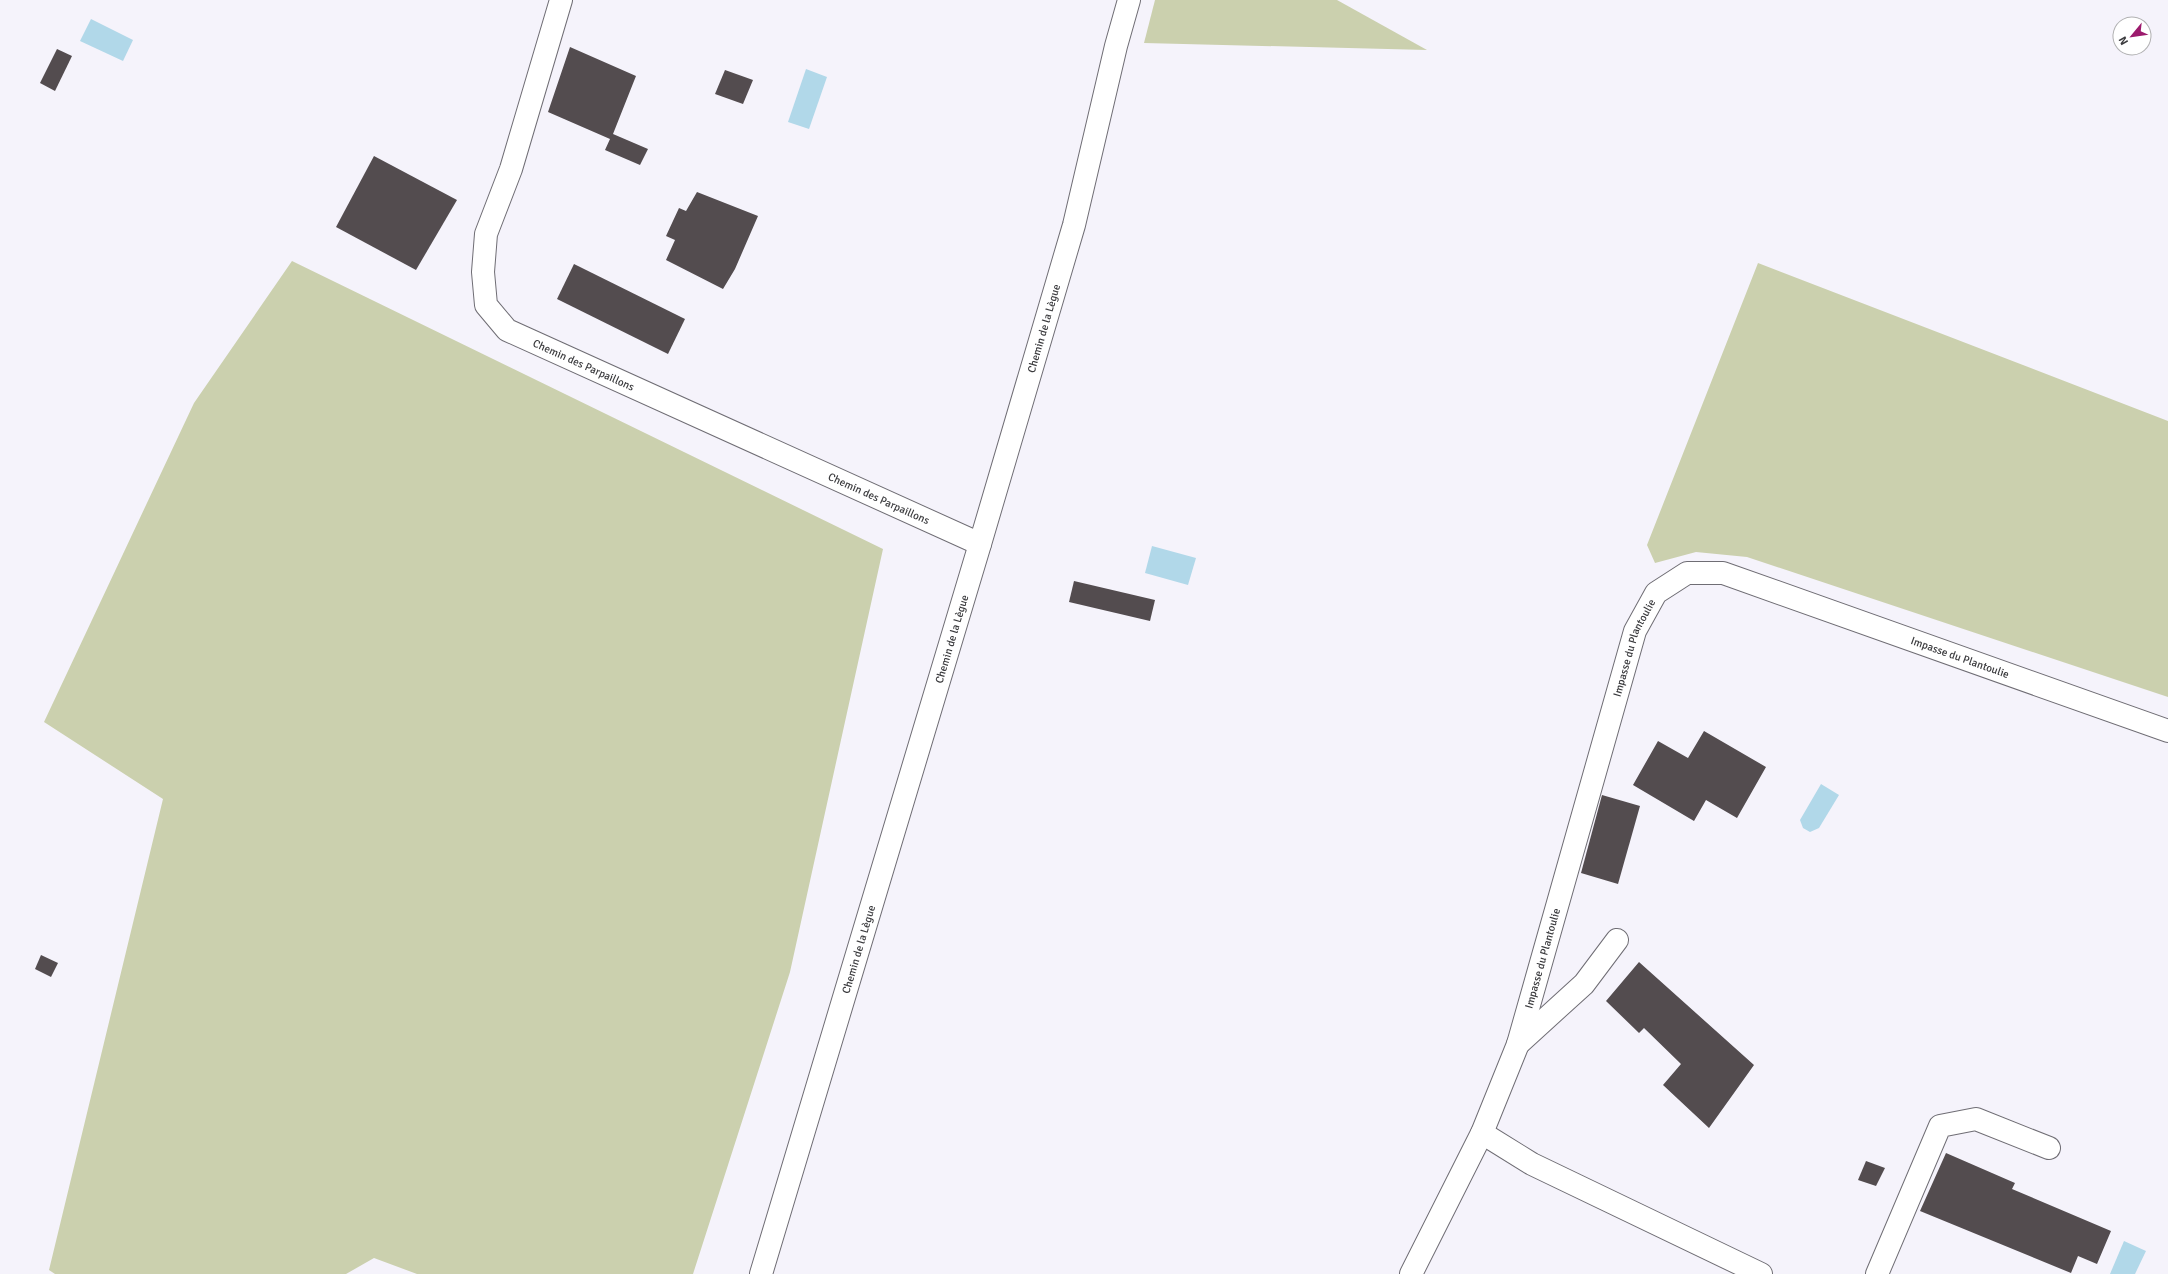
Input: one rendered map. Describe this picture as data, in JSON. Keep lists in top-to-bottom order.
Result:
{
  "streets": {
    "street": ["Chemin de la Lègue", "Chemin des Parpaillons", "Impasse du Plantoulie"]
  },
  "crossings": [
    ["Chemin de la Lègue", "Chemin des Parpaillons"]
  ],
  "north": "bottom left"
}
